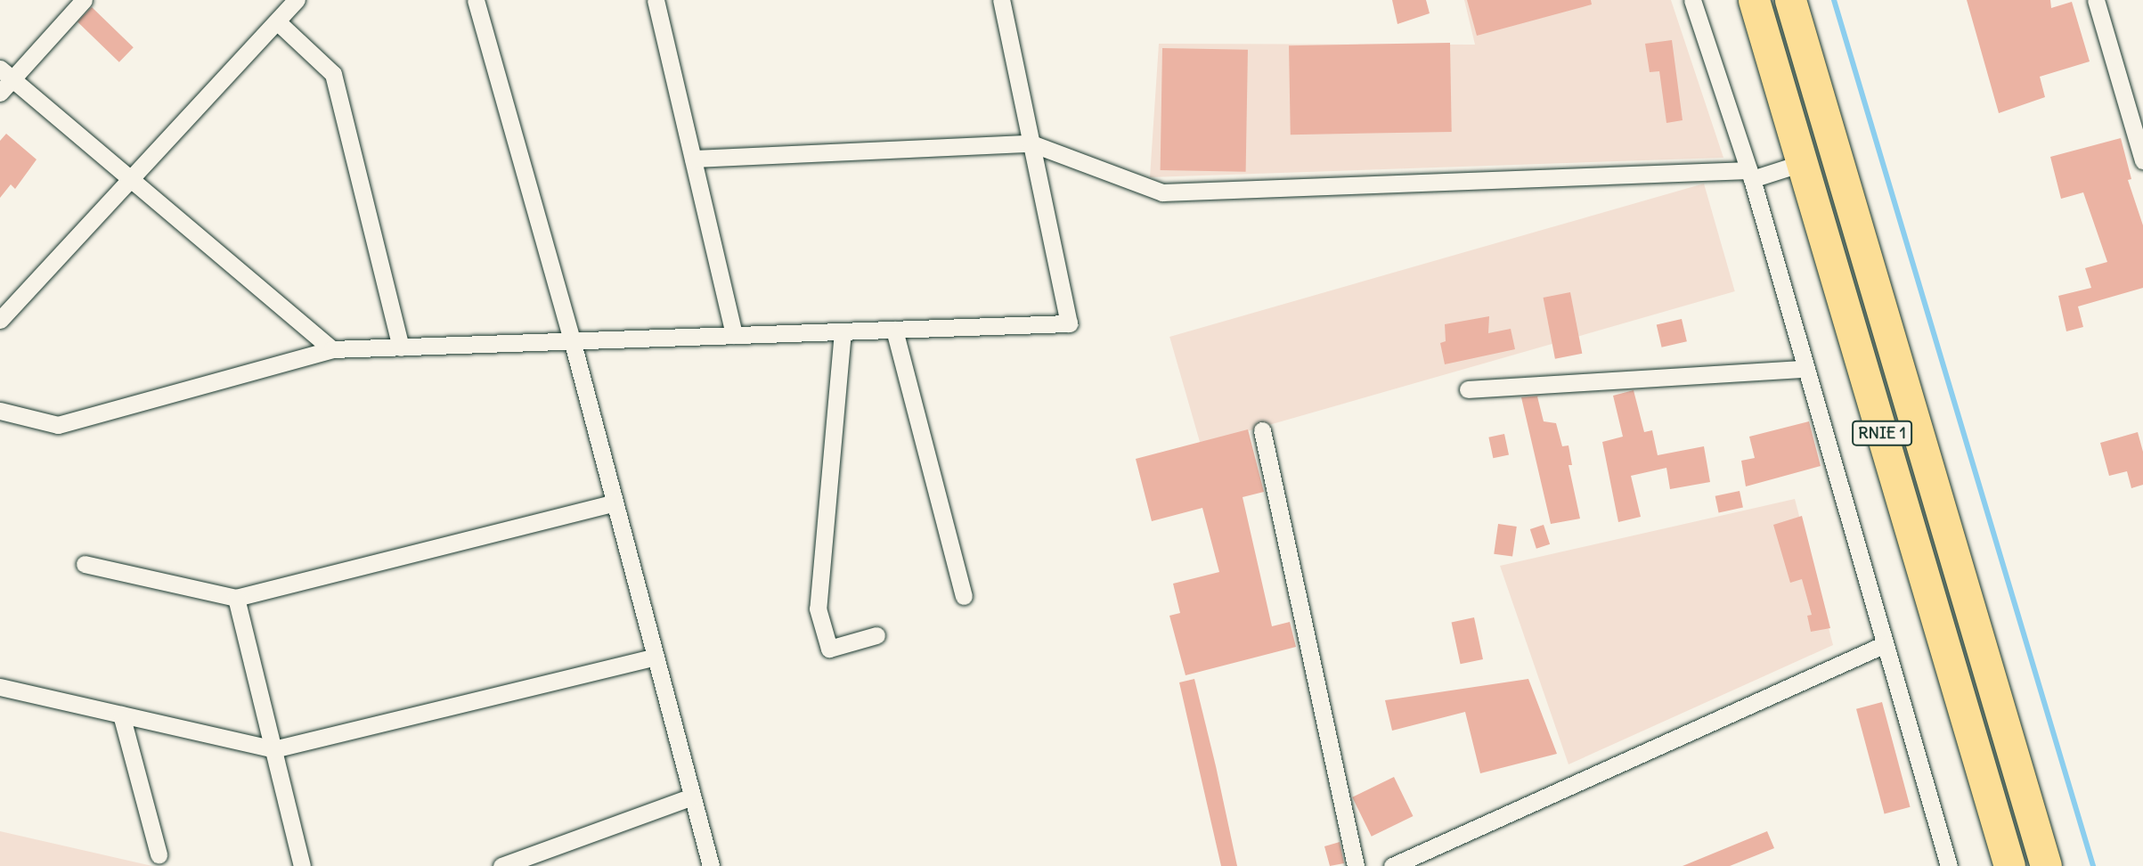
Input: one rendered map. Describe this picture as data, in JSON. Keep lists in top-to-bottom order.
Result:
{
  "streets": {
    "highway": ["RNIE 1"]
  }
}
